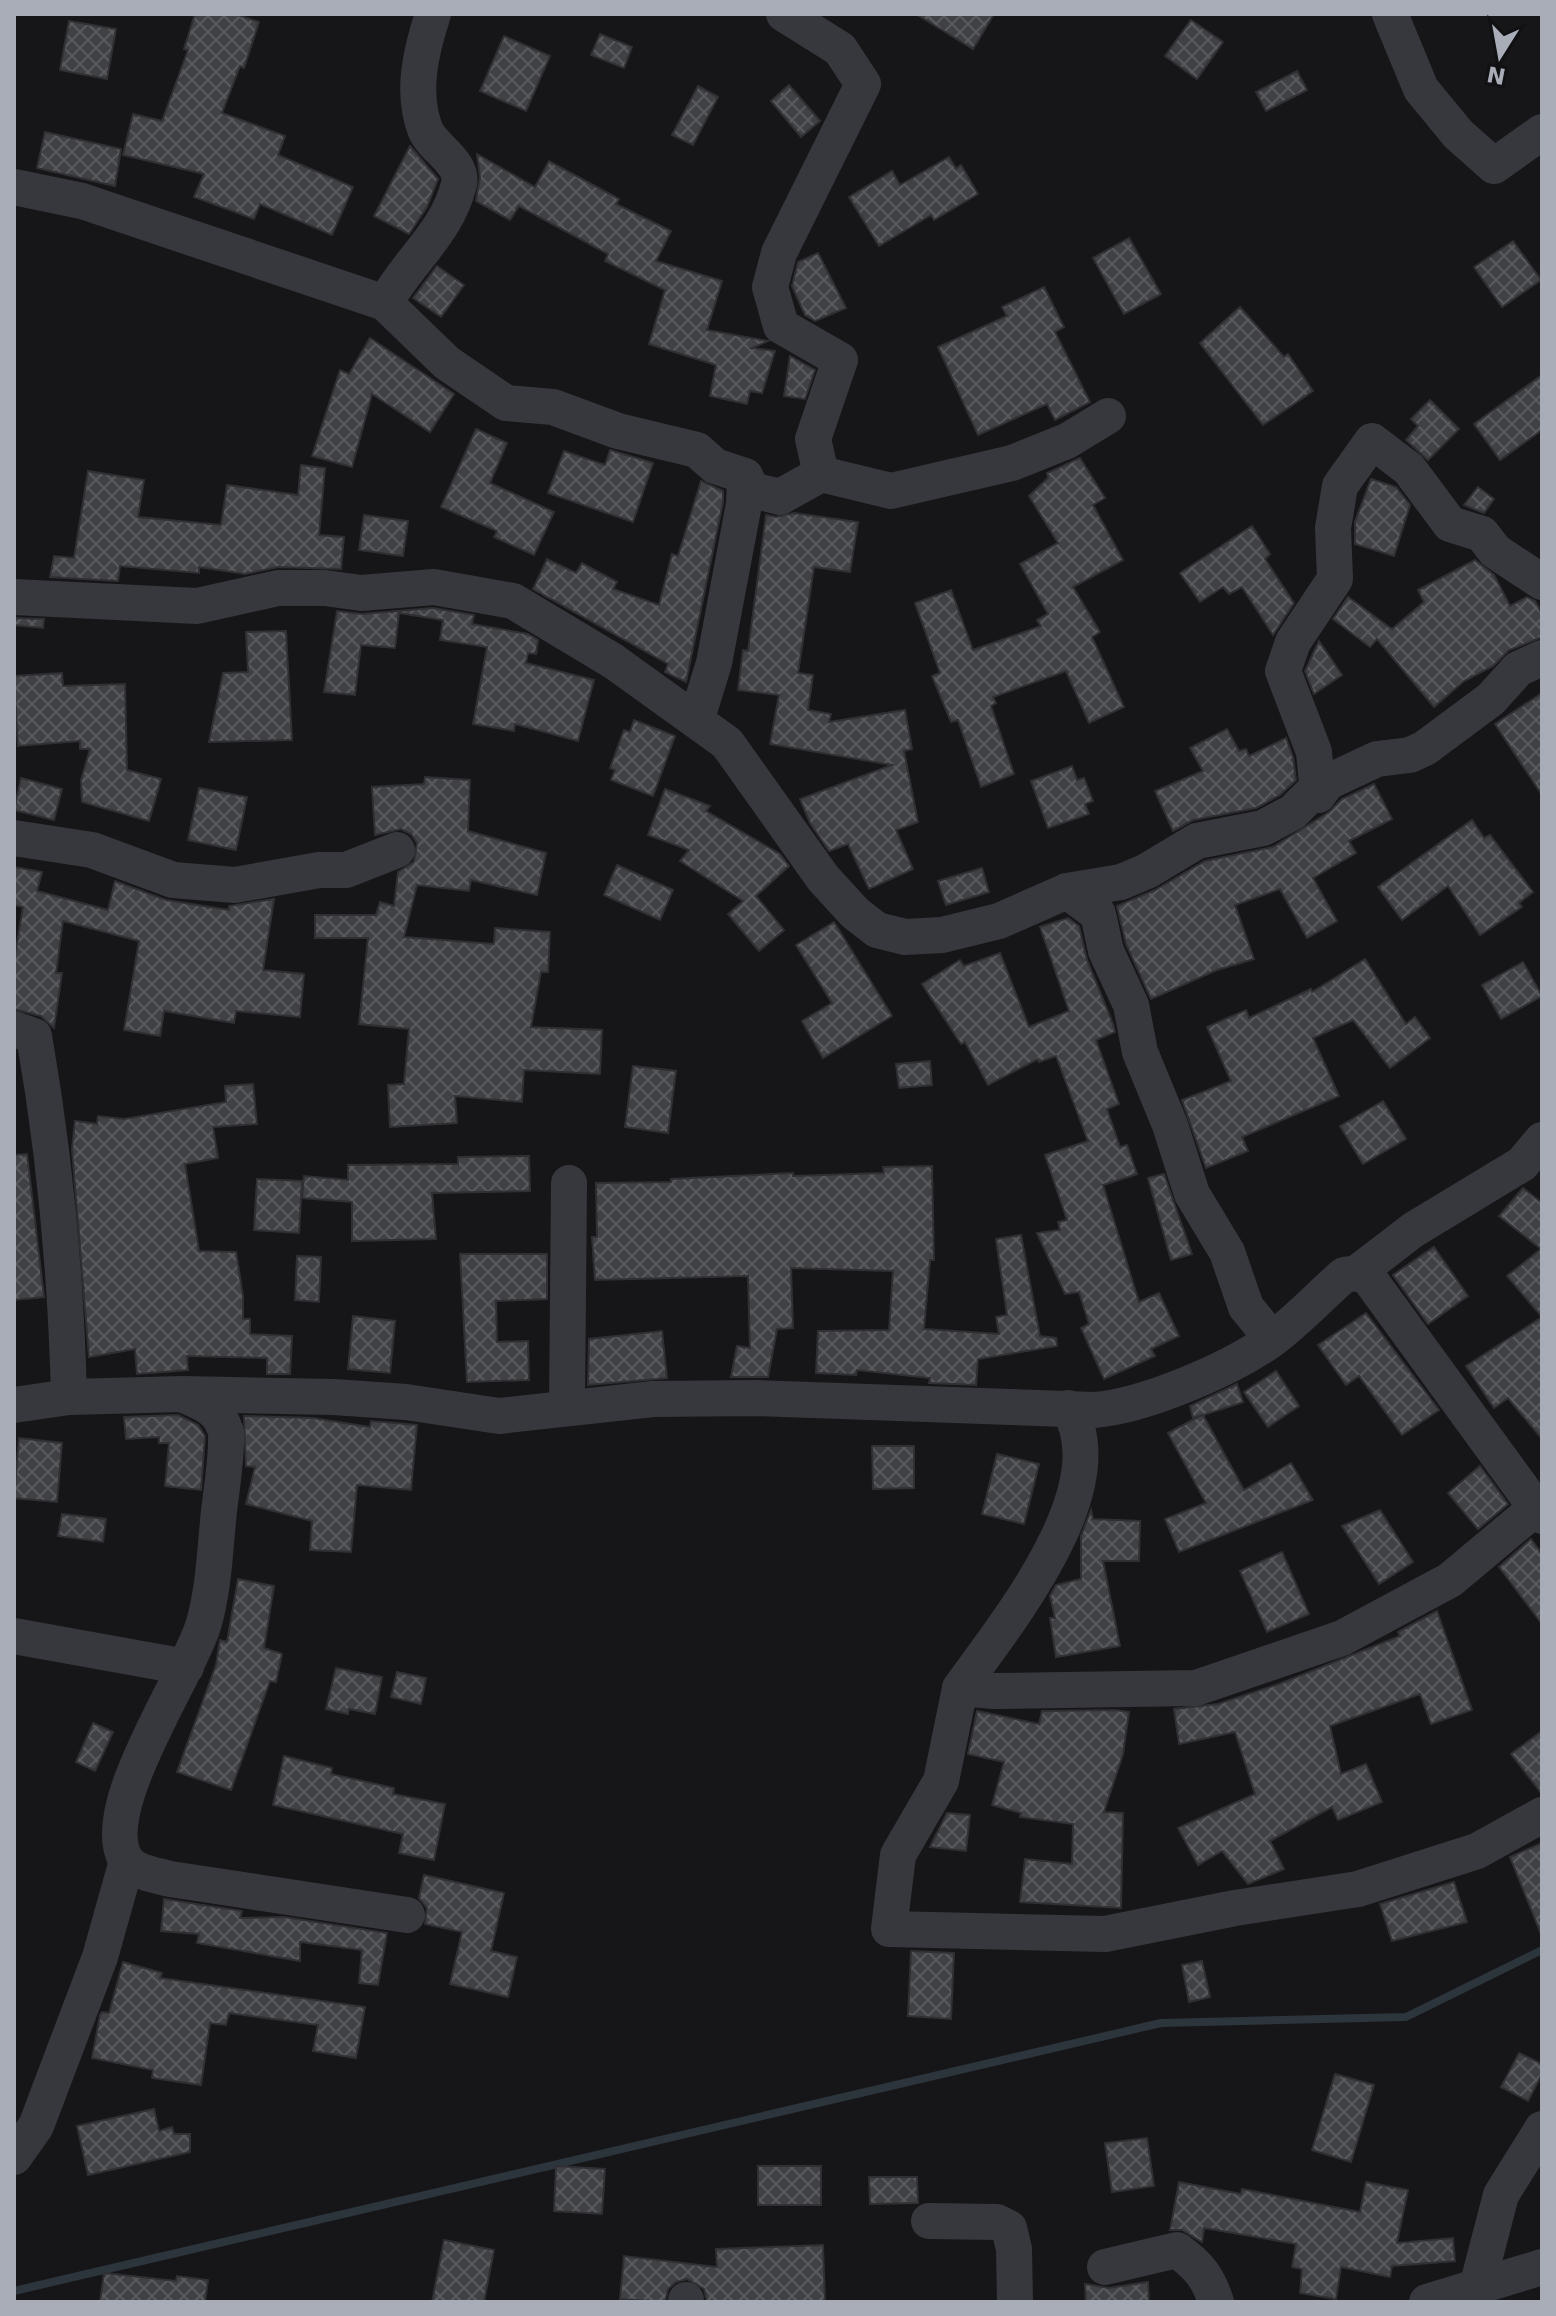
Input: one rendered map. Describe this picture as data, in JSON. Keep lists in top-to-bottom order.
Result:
{
  "north": "bottom"
}
